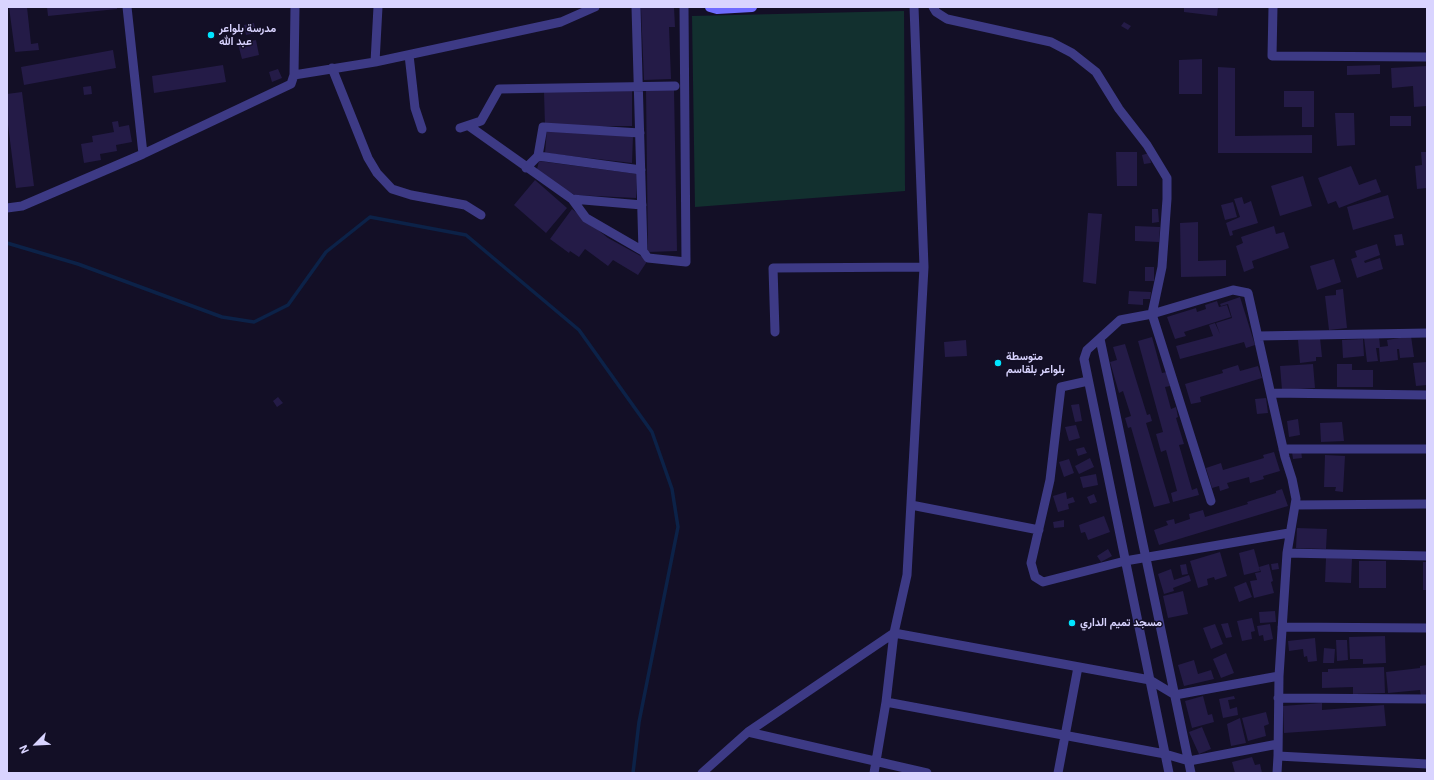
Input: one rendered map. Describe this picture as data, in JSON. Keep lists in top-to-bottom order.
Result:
{
  "places": ["مدرسة بلواعر عبد الله", "متوسطة بلواعر بلقاسم", "مسجد تميم الداري"],
  "north": "bottom left"
}
